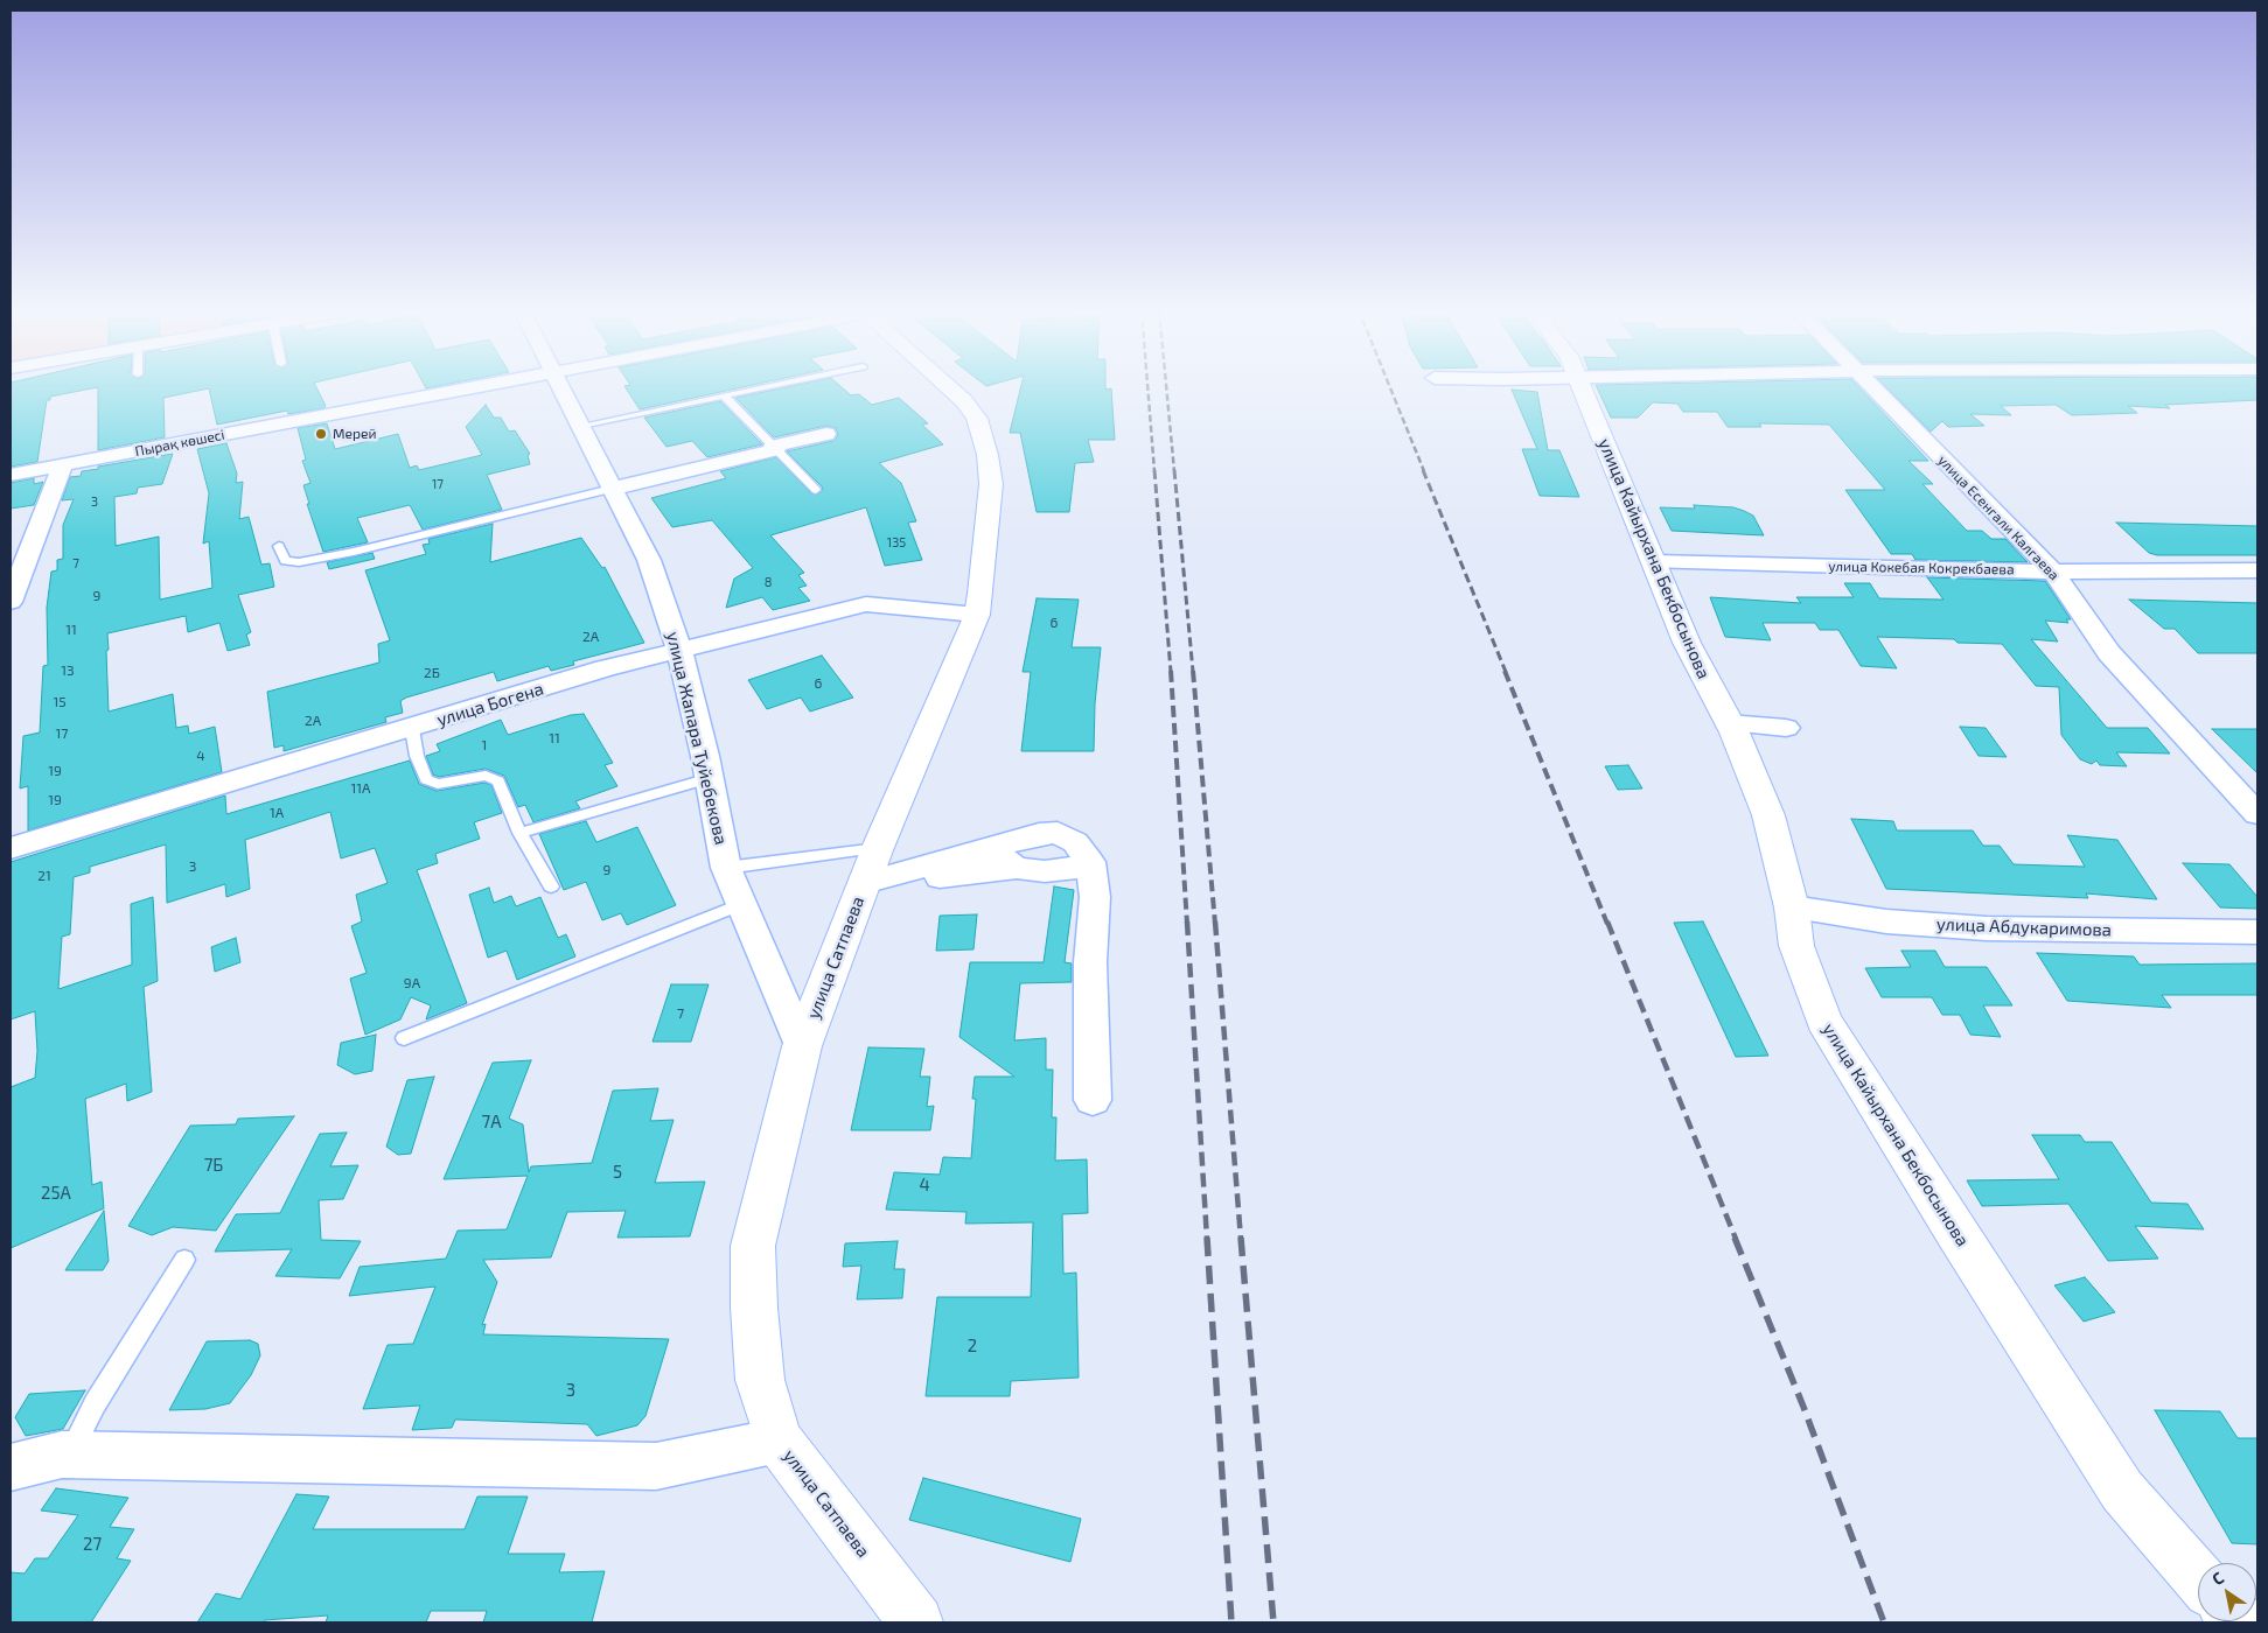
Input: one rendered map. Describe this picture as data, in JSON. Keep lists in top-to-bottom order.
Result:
{
  "streets": {
    "street": [
      "Пырақ көшесі",
      "улица Есенгали Калгаева",
      "улица Кайырхана Бекбосынова",
      "улица Кокебая Кокрекбаева",
      "улица Богена",
      "улица Жапара Туйебекова",
      "улица Абдукаримова",
      "улица Сатпаева"
    ]
  },
  "crossings": [
    ["улица Есенгали Калгаева", "улица Кокебая Кокрекбаева"],
    ["улица Кайырхана Бекбосынова", "улица Кокебая Кокрекбаева"],
    ["улица Кайырхана Бекбосынова", "улица Абдукаримова"],
    ["улица Богена", "улица Жапара Туйебекова"],
    ["улица Богена", "улица Сатпаева"],
    ["улица Жапара Туйебекова", "улица Сатпаева"]
  ],
  "places": ["Мерей"],
  "house_numbers": [
    "17",
    "3",
    "135",
    "7",
    "8",
    "9",
    "6",
    "11",
    "2А",
    "13",
    "2Б",
    "6",
    "15",
    "2А",
    "17",
    "11",
    "1",
    "4",
    "19",
    "11А",
    "19",
    "1А",
    "3",
    "9",
    "21",
    "9А",
    "7",
    "7А",
    "7Б",
    "5",
    "4",
    "25А",
    "2",
    "3",
    "27"
  ],
  "north": "top left"
}
